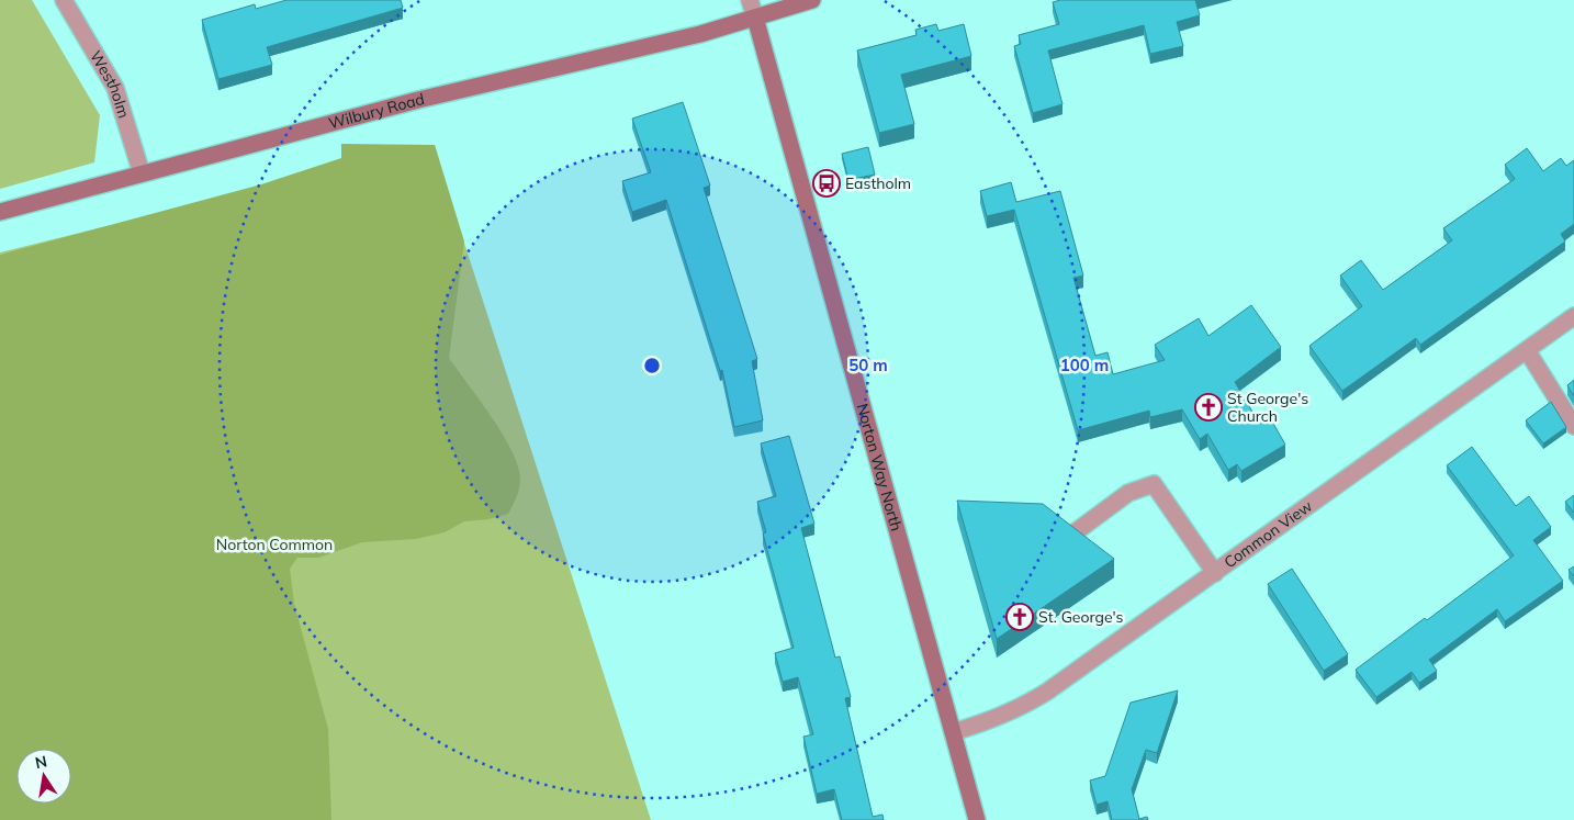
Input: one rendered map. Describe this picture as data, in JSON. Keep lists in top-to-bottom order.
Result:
{
  "streets": {
    "street": [
      "Westholm",
      "Wilbury Road",
      "Norton Way North",
      "Common View"
    ]
  },
  "crossings": [
    ["Westholm", "Wilbury Road"],
    ["Wilbury Road", "Norton Way North"],
    ["Norton Way North", "Common View"]
  ],
  "parks": ["Norton Common"],
  "places": {
    "bus stop": ["Eastholm"],
    "church": ["St George's Church", "St. George's"]
  },
  "north": "top",
  "rings": ["50 m", "100 m"]
}
